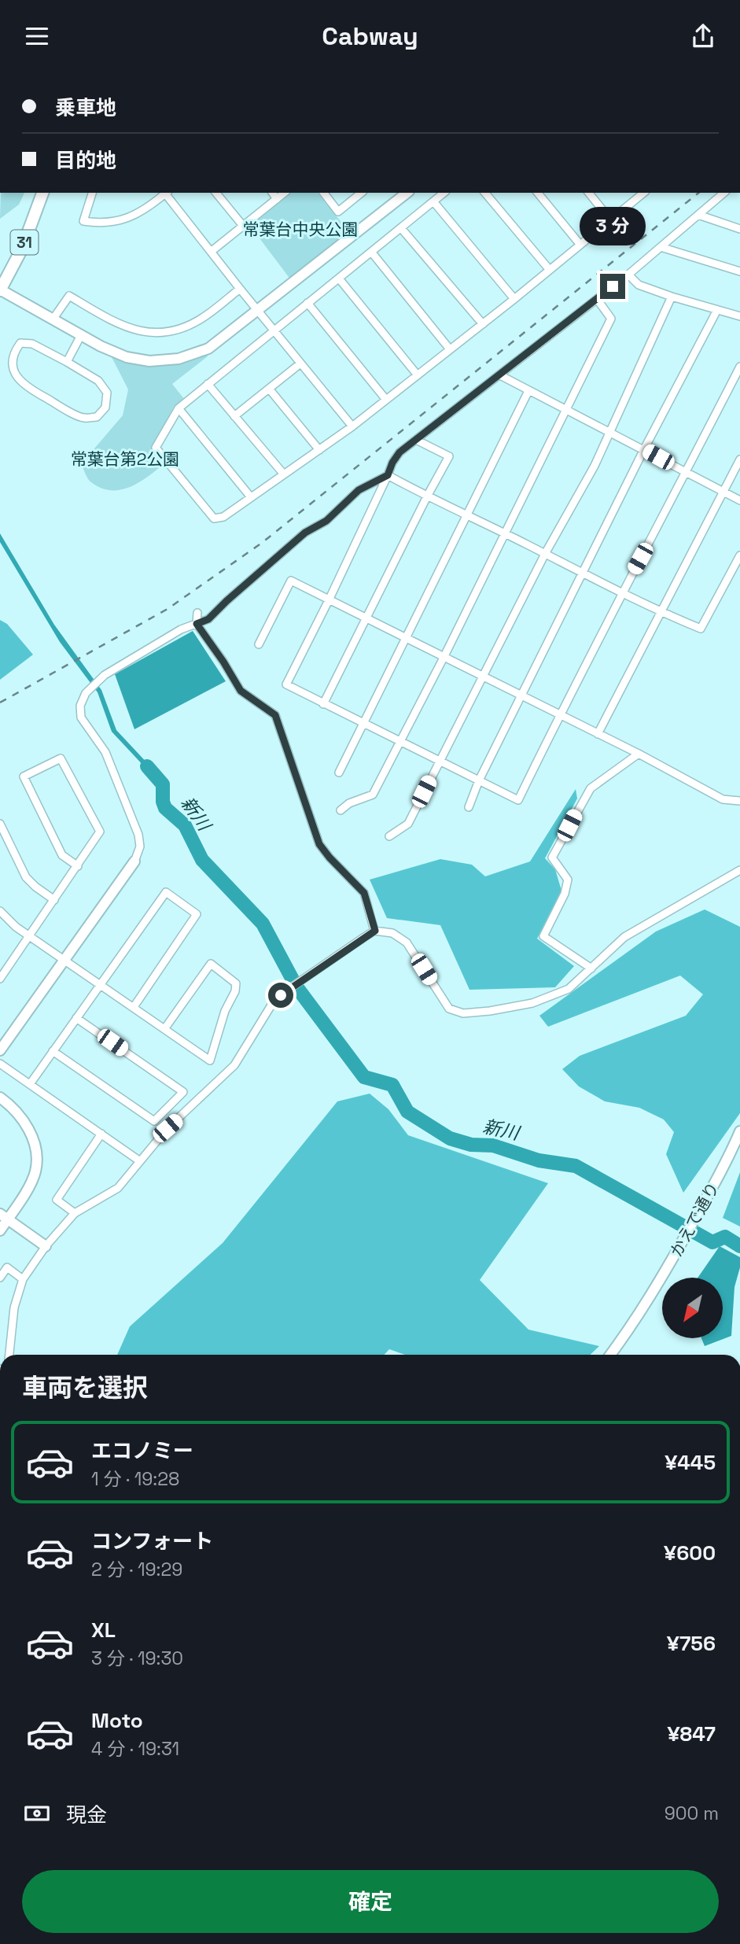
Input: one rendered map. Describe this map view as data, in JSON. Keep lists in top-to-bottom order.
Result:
{
  "streets": {
    "main road": ["31"],
    "street": ["かえで通り"]
  },
  "water": ["新川"],
  "parks": ["常葉台中央公園", "常葉台第2公園"],
  "north": "bottom left",
  "page": {
    "header": "Cabway",
    "banner": ["乗車地", "目的地"],
    "bubble": "3 分",
    "heading": "車両を選択",
    "list": [
      {
        "name": "エコノミー",
        "note": "1 分 · 19:28",
        "value": "¥445"
      },
      {
        "name": "コンフォート",
        "note": "2 分 · 19:29",
        "value": "¥600"
      },
      {
        "name": "XL",
        "note": "3 分 · 19:30",
        "value": "¥756"
      },
      {
        "name": "Moto",
        "note": "4 分 · 19:31",
        "value": "¥847"
      }
    ],
    "pay": ["現金", "900 m"],
    "buttons": "確定"
  }
}
